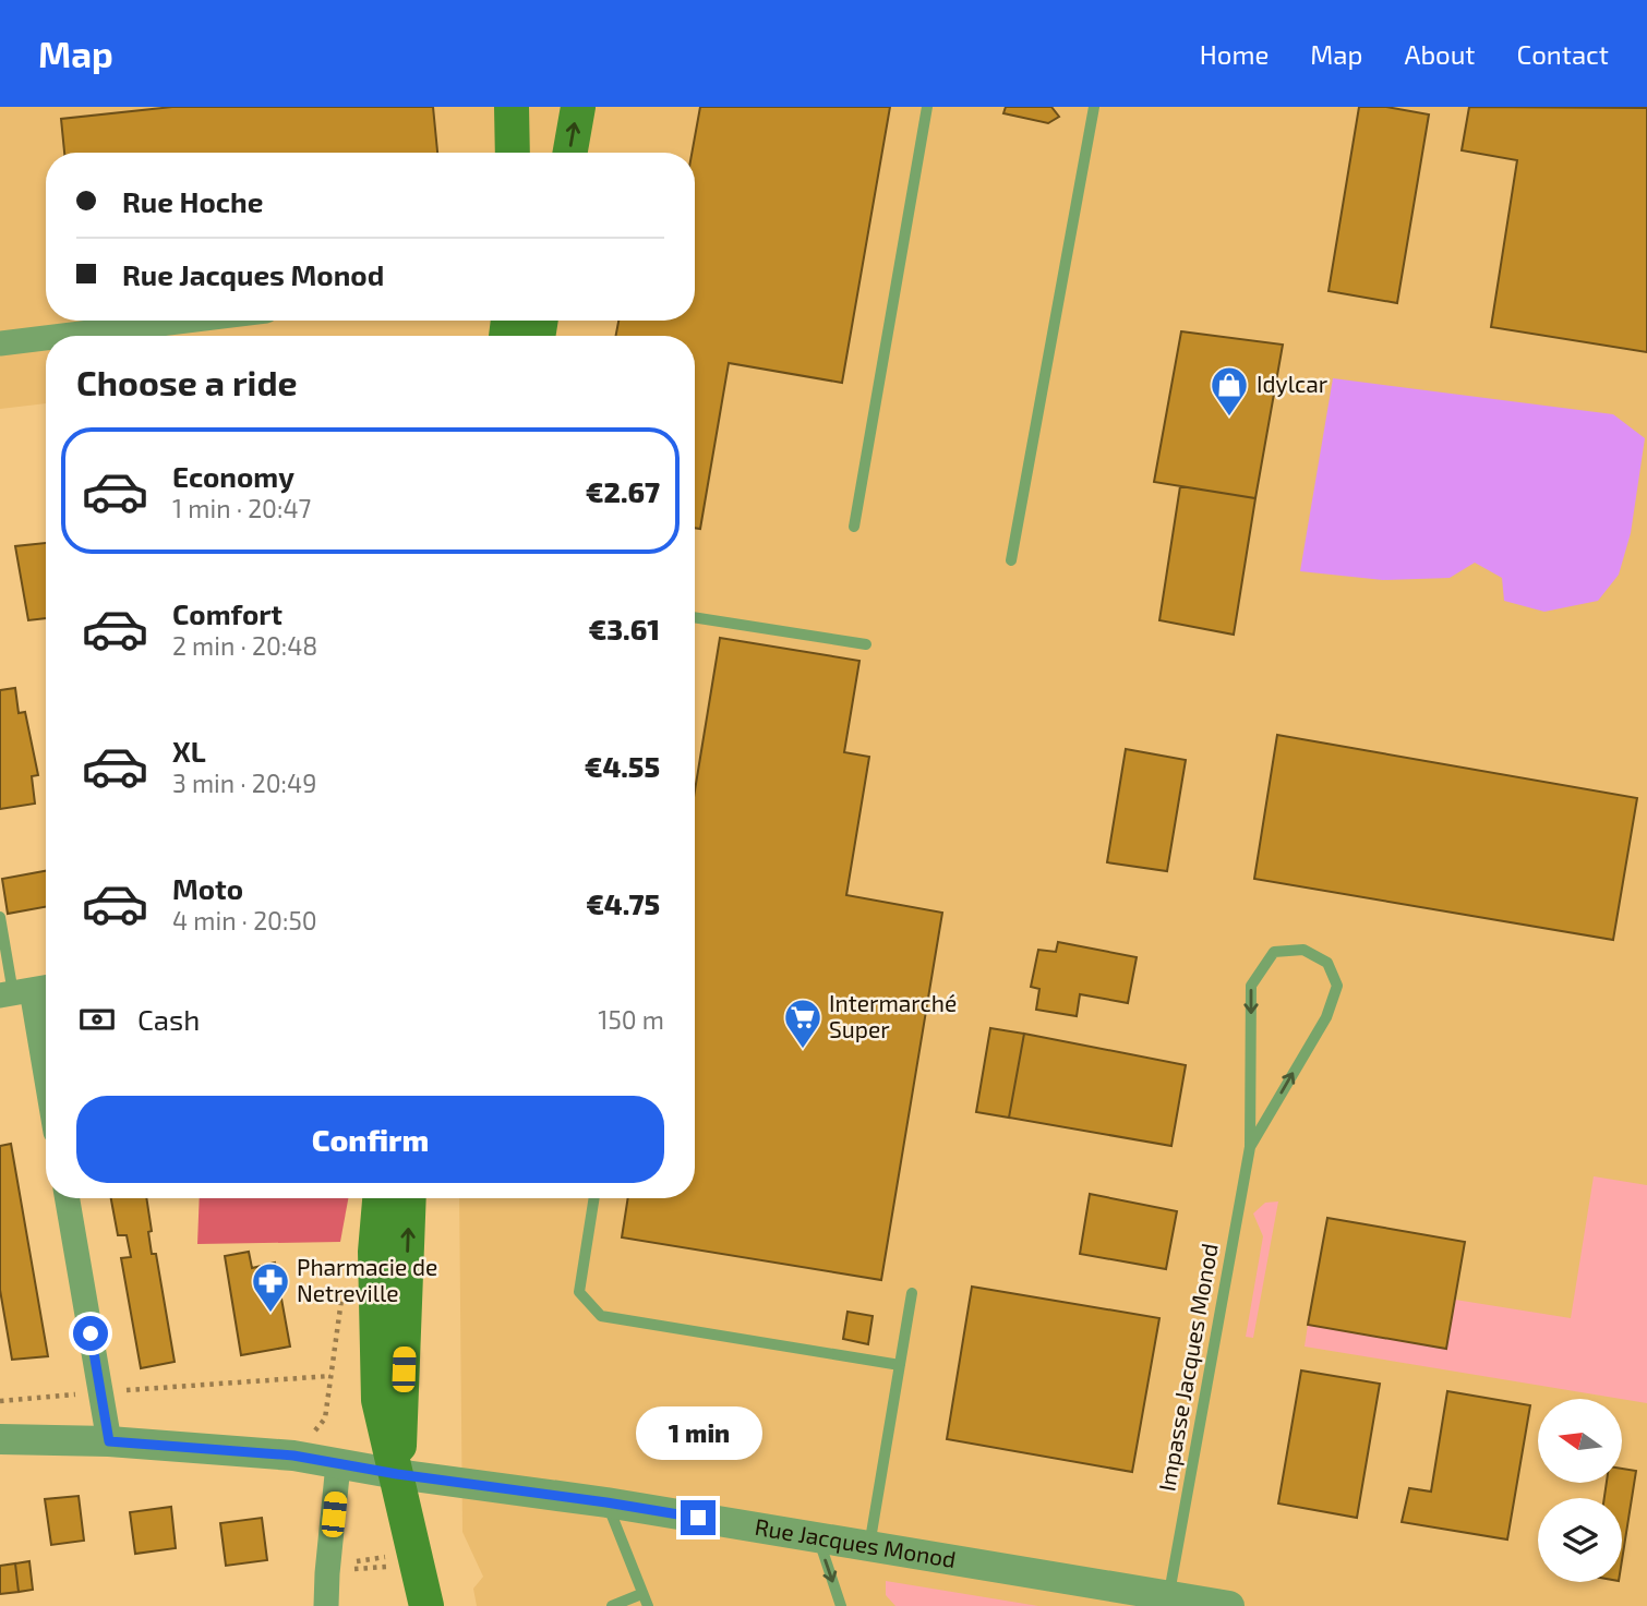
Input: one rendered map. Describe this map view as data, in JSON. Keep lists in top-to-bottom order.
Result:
{
  "streets": {
    "street": ["Rue Jacques Monod"],
    "lane": ["Impasse Jacques Monod"]
  },
  "crossings": [
    ["Impasse Jacques Monod", "Rue Jacques Monod"]
  ],
  "places": {
    "shop": ["Idylcar"],
    "supermarket": ["Intermarché Super"],
    "pharmacy": ["Pharmacie de Netreville"]
  },
  "north": "left",
  "page": {
    "header": "Map",
    "nav": [
      "Home",
      "Map",
      "About",
      "Contact"
    ],
    "banner": ["Rue Hoche", "Rue Jacques Monod"],
    "heading": "Choose a ride",
    "list": [
      {
        "name": "Economy",
        "note": "1 min · 20:47",
        "value": "€2.67"
      },
      {
        "name": "Comfort",
        "note": "2 min · 20:48",
        "value": "€3.61"
      },
      {
        "name": "XL",
        "note": "3 min · 20:49",
        "value": "€4.55"
      },
      {
        "name": "Moto",
        "note": "4 min · 20:50",
        "value": "€4.75"
      }
    ],
    "pay": ["Cash", "150 m"],
    "buttons": "Confirm",
    "bubble": "1 min"
  }
}
